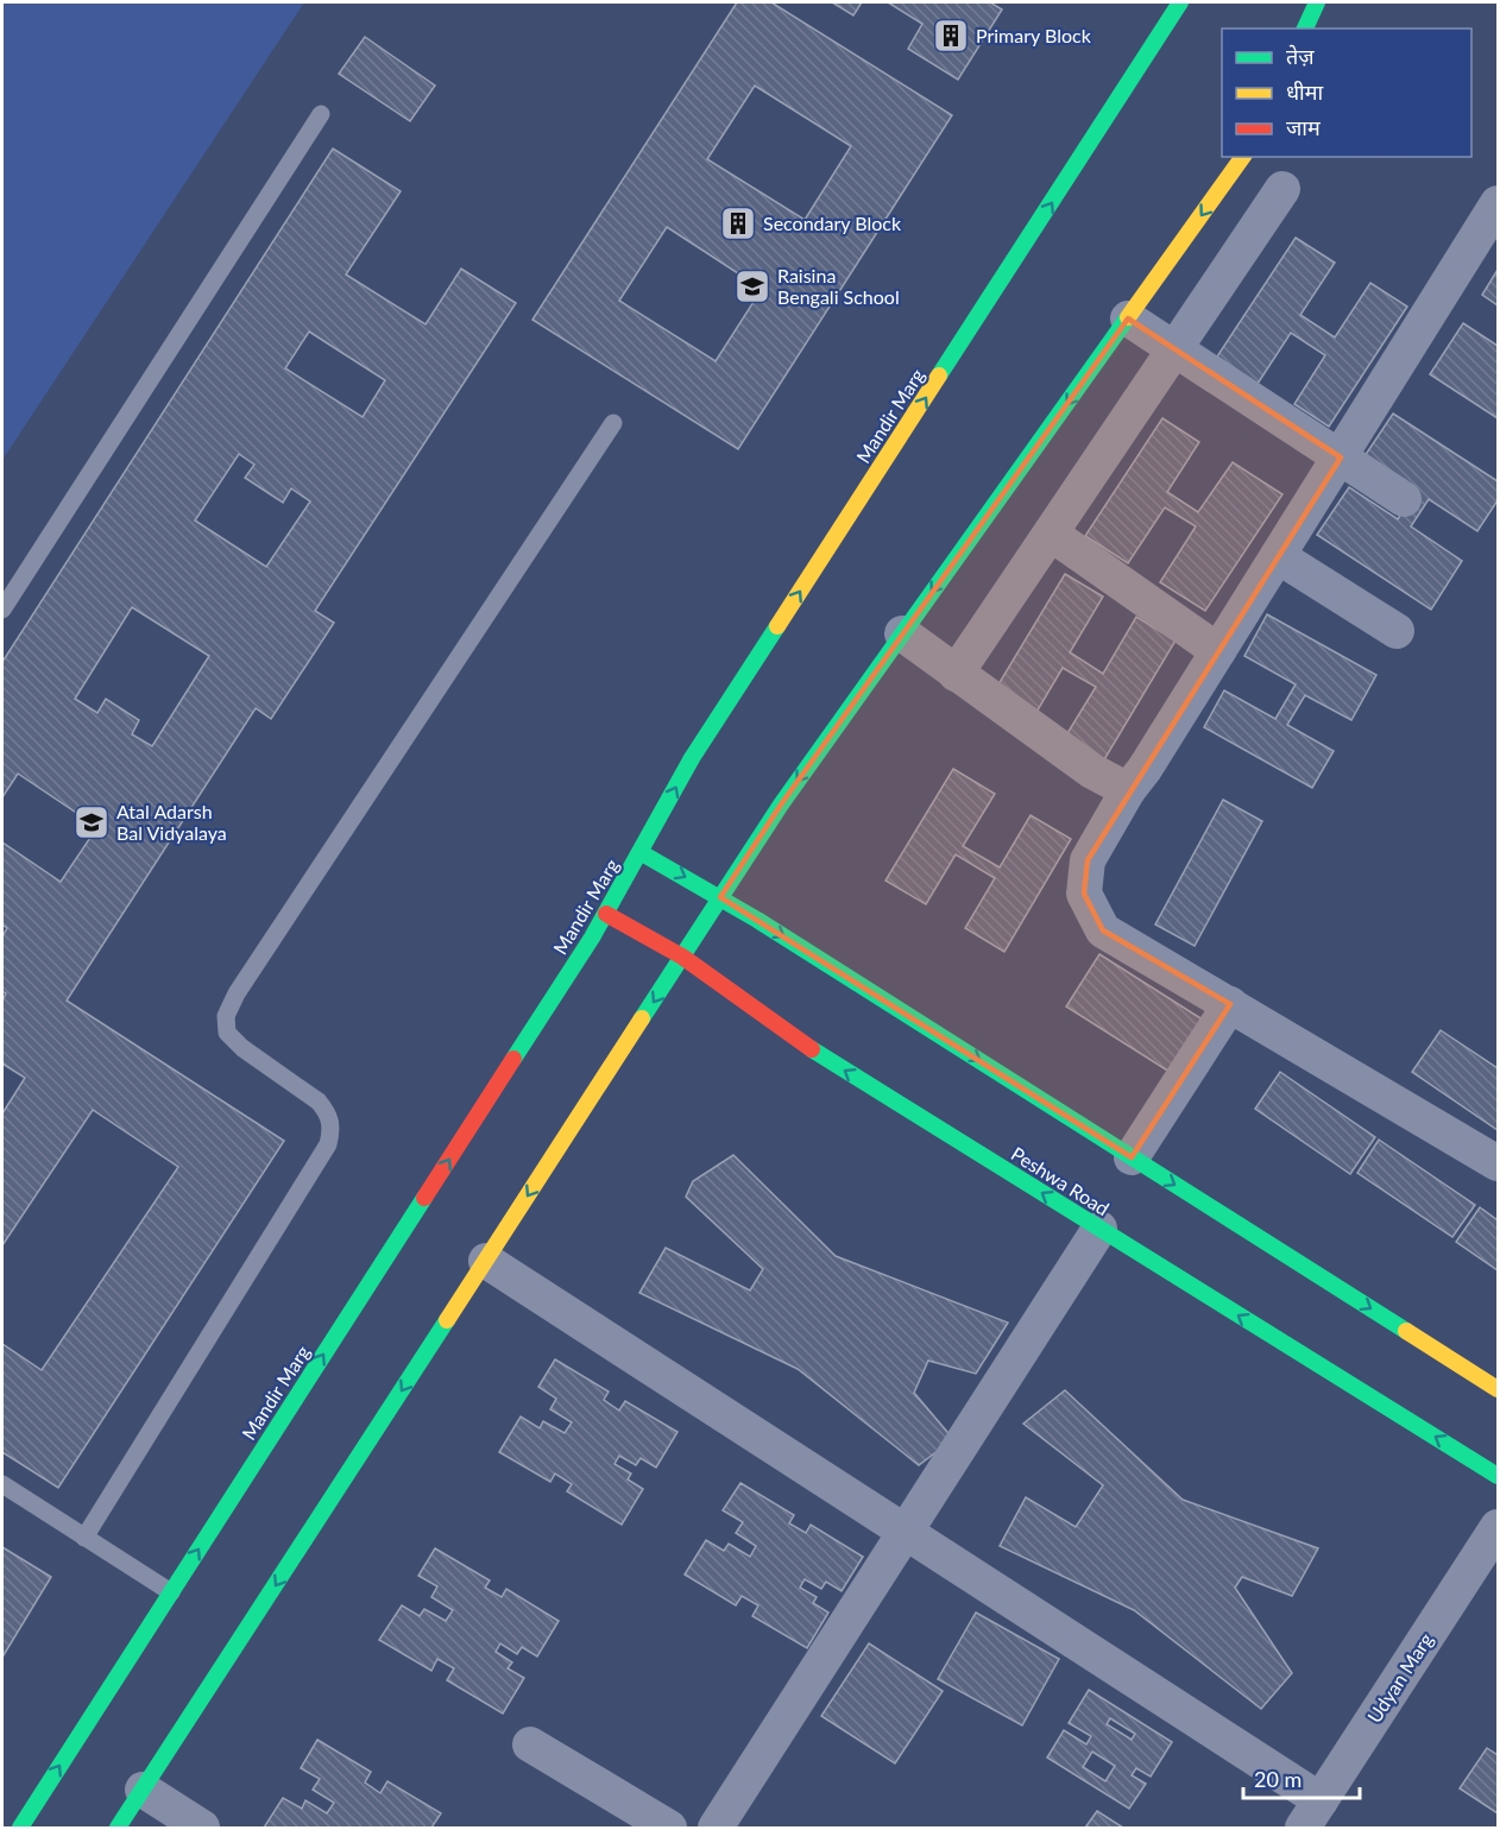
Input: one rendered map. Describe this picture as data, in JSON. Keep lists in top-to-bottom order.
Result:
{
  "streets": {
    "street": ["Mandir Marg", "Peshwa Road", "Udyan Marg"]
  },
  "crossings": [
    ["Mandir Marg", "Peshwa Road"]
  ],
  "places": {
    "building": ["Primary Block", "Secondary Block"],
    "school or university": ["Raisina Bengali School", "Atal Adarsh Bal Vidyalaya"]
  },
  "legend": ["तेज़", "धीमा", "जाम"],
  "scale_bar": "20 m"
}
